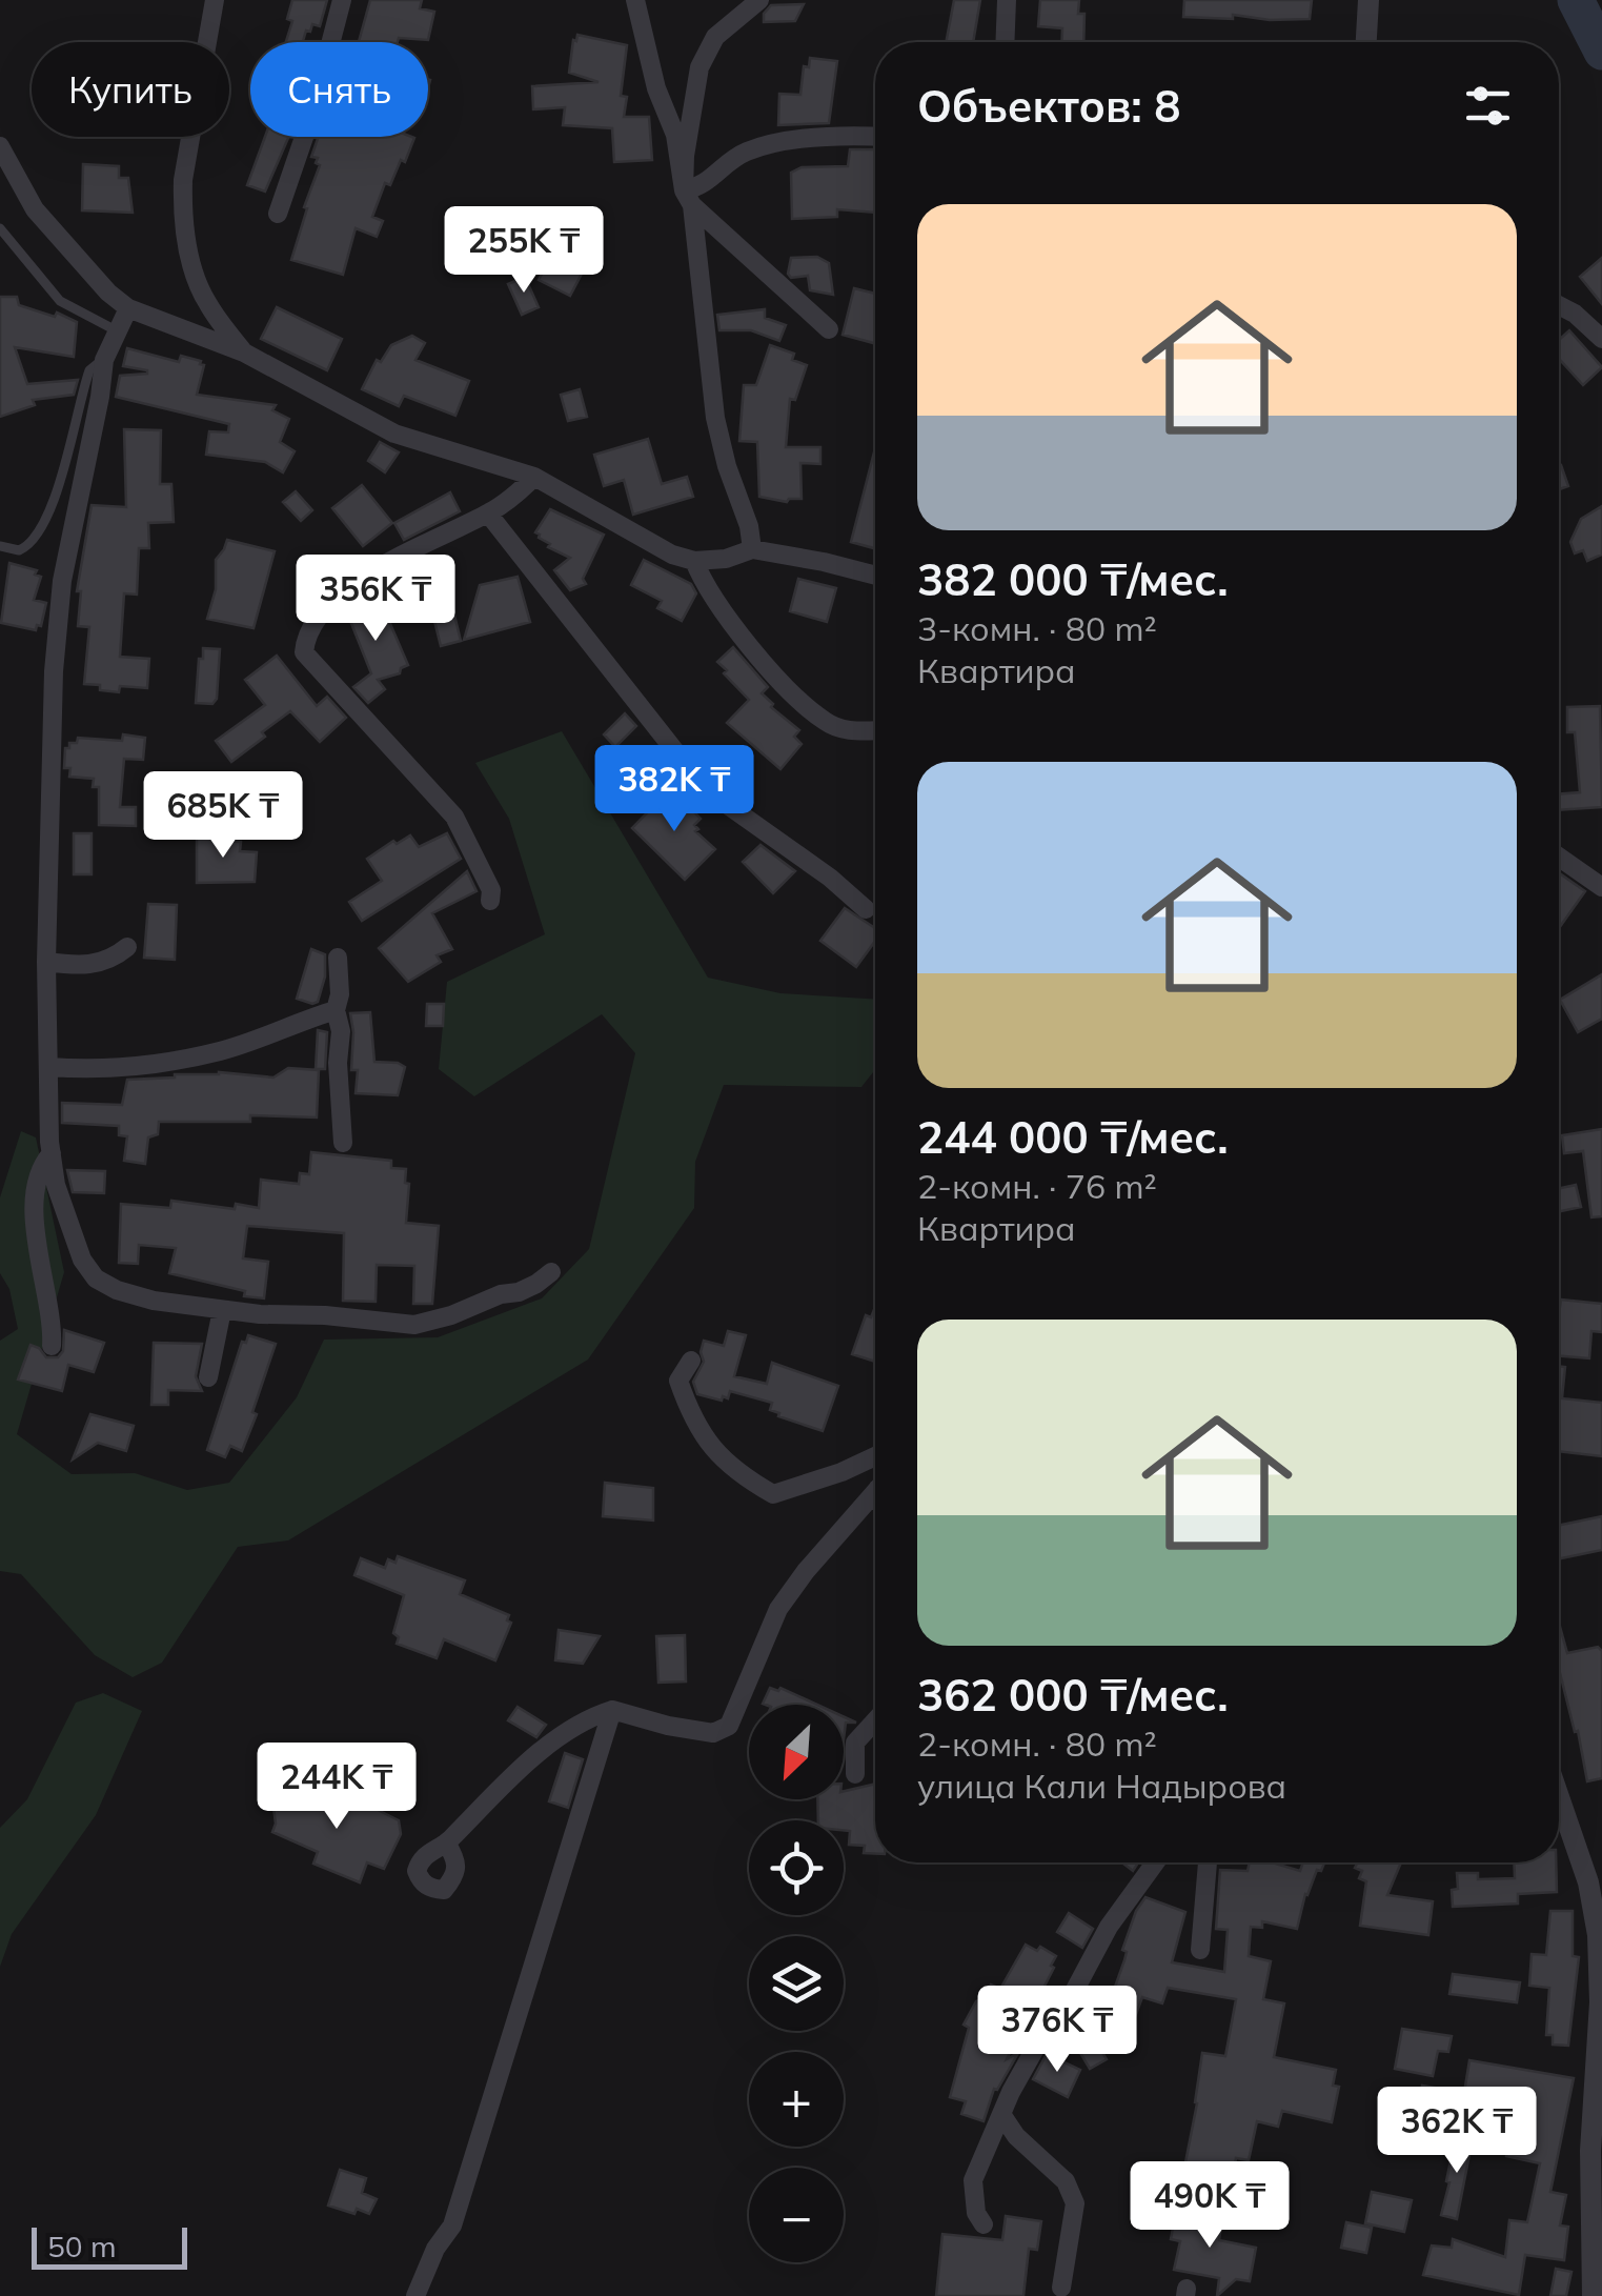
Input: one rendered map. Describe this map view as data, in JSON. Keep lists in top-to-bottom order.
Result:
{
  "scale_bar": "50 m",
  "north": "bottom left",
  "page": {
    "chip": ["Купить", "Снять"],
    "heading": "Объектов: 8",
    "list": [
      {
        "name": "382 000 ₸/мес.",
        "note": "3-комн. · 80 m² · Квартира"
      },
      {
        "name": "244 000 ₸/мес.",
        "note": "2-комн. · 76 m² · Квартира"
      },
      {
        "name": "362 000 ₸/мес.",
        "note": "2-комн. · 80 m² · улица Кали Надырова"
      }
    ],
    "price": [
      "255K ₸",
      "356K ₸",
      "382K ₸",
      "685K ₸",
      "244K ₸",
      "376K ₸",
      "362K ₸",
      "490K ₸"
    ],
    "map_buttons": ["+", "−"],
    "scale": "50 m"
  }
}
